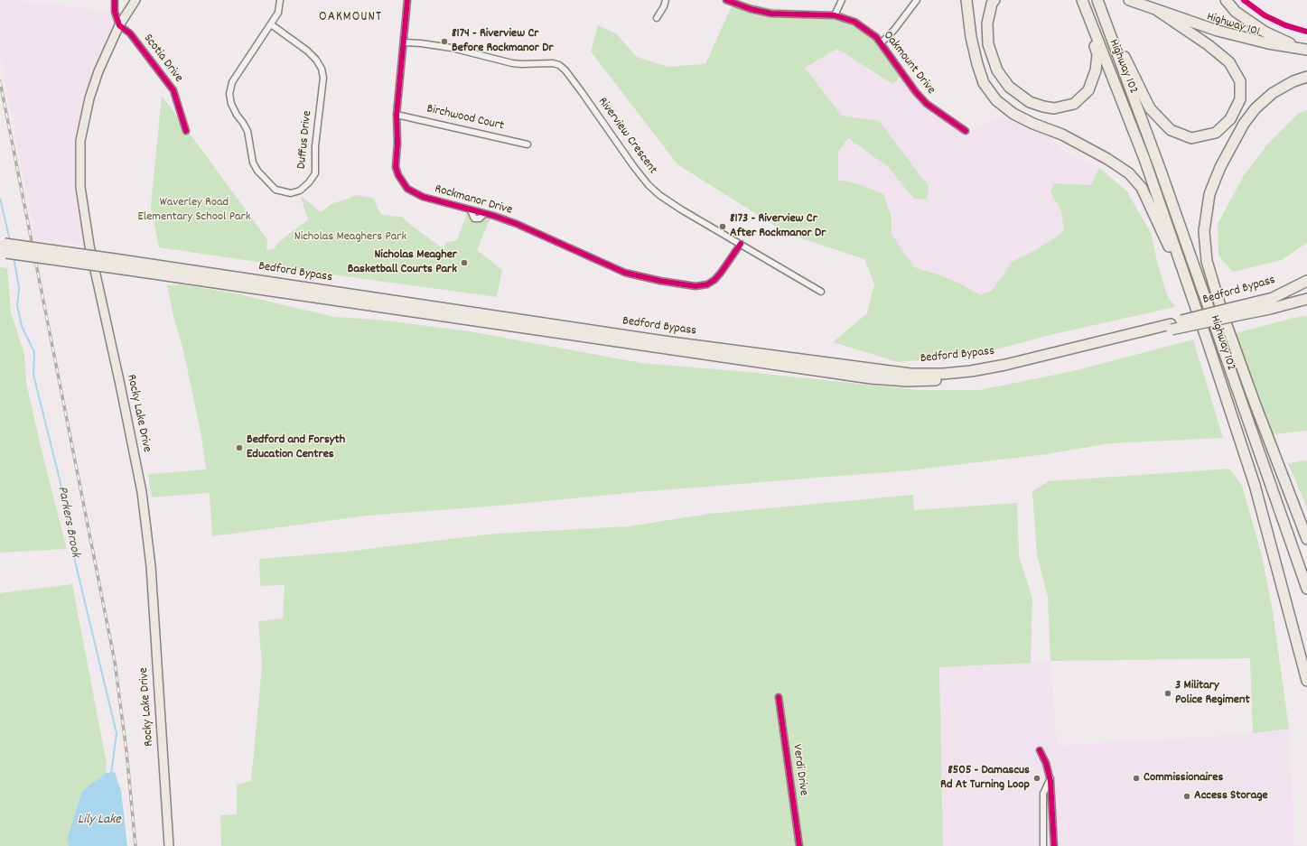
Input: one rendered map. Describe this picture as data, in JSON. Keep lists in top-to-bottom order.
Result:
{
  "streets": {
    "highway": ["Highway 101", "Highway 102", "Bedford Bypass"],
    "main road": ["Rocky Lake Drive"],
    "street": [
      "Scotia Drive",
      "Oakmount Drive",
      "Birchwood Court",
      "Riverview Crescent",
      "Duffus Drive",
      "Rockmanor Drive",
      "Verdi Drive"
    ]
  },
  "crossings": [
    ["Scotia Drive", "Rocky Lake Drive"],
    ["Birchwood Court", "Rockmanor Drive"],
    ["Riverview Crescent", "Rockmanor Drive"]
  ],
  "districts": ["OAKMOUNT"],
  "water": ["Parkers Brook", "Lily Lake"],
  "parks": ["Waverley Road Elementary School Park", "Nicholas Meaghers Park"],
  "places": [
    "8174 - Riverview Cr Before Rockmanor Dr",
    "8173 - Riverview Cr After Rockmanor Dr",
    "Nicholas Meagher Basketball Courts Park",
    "Bedford and Forsyth Education Centres",
    "3 Military Police Regiment",
    "8505 - Damascus Rd At Turning Loop",
    "Commissionaires",
    "Access Storage"
  ]
}
